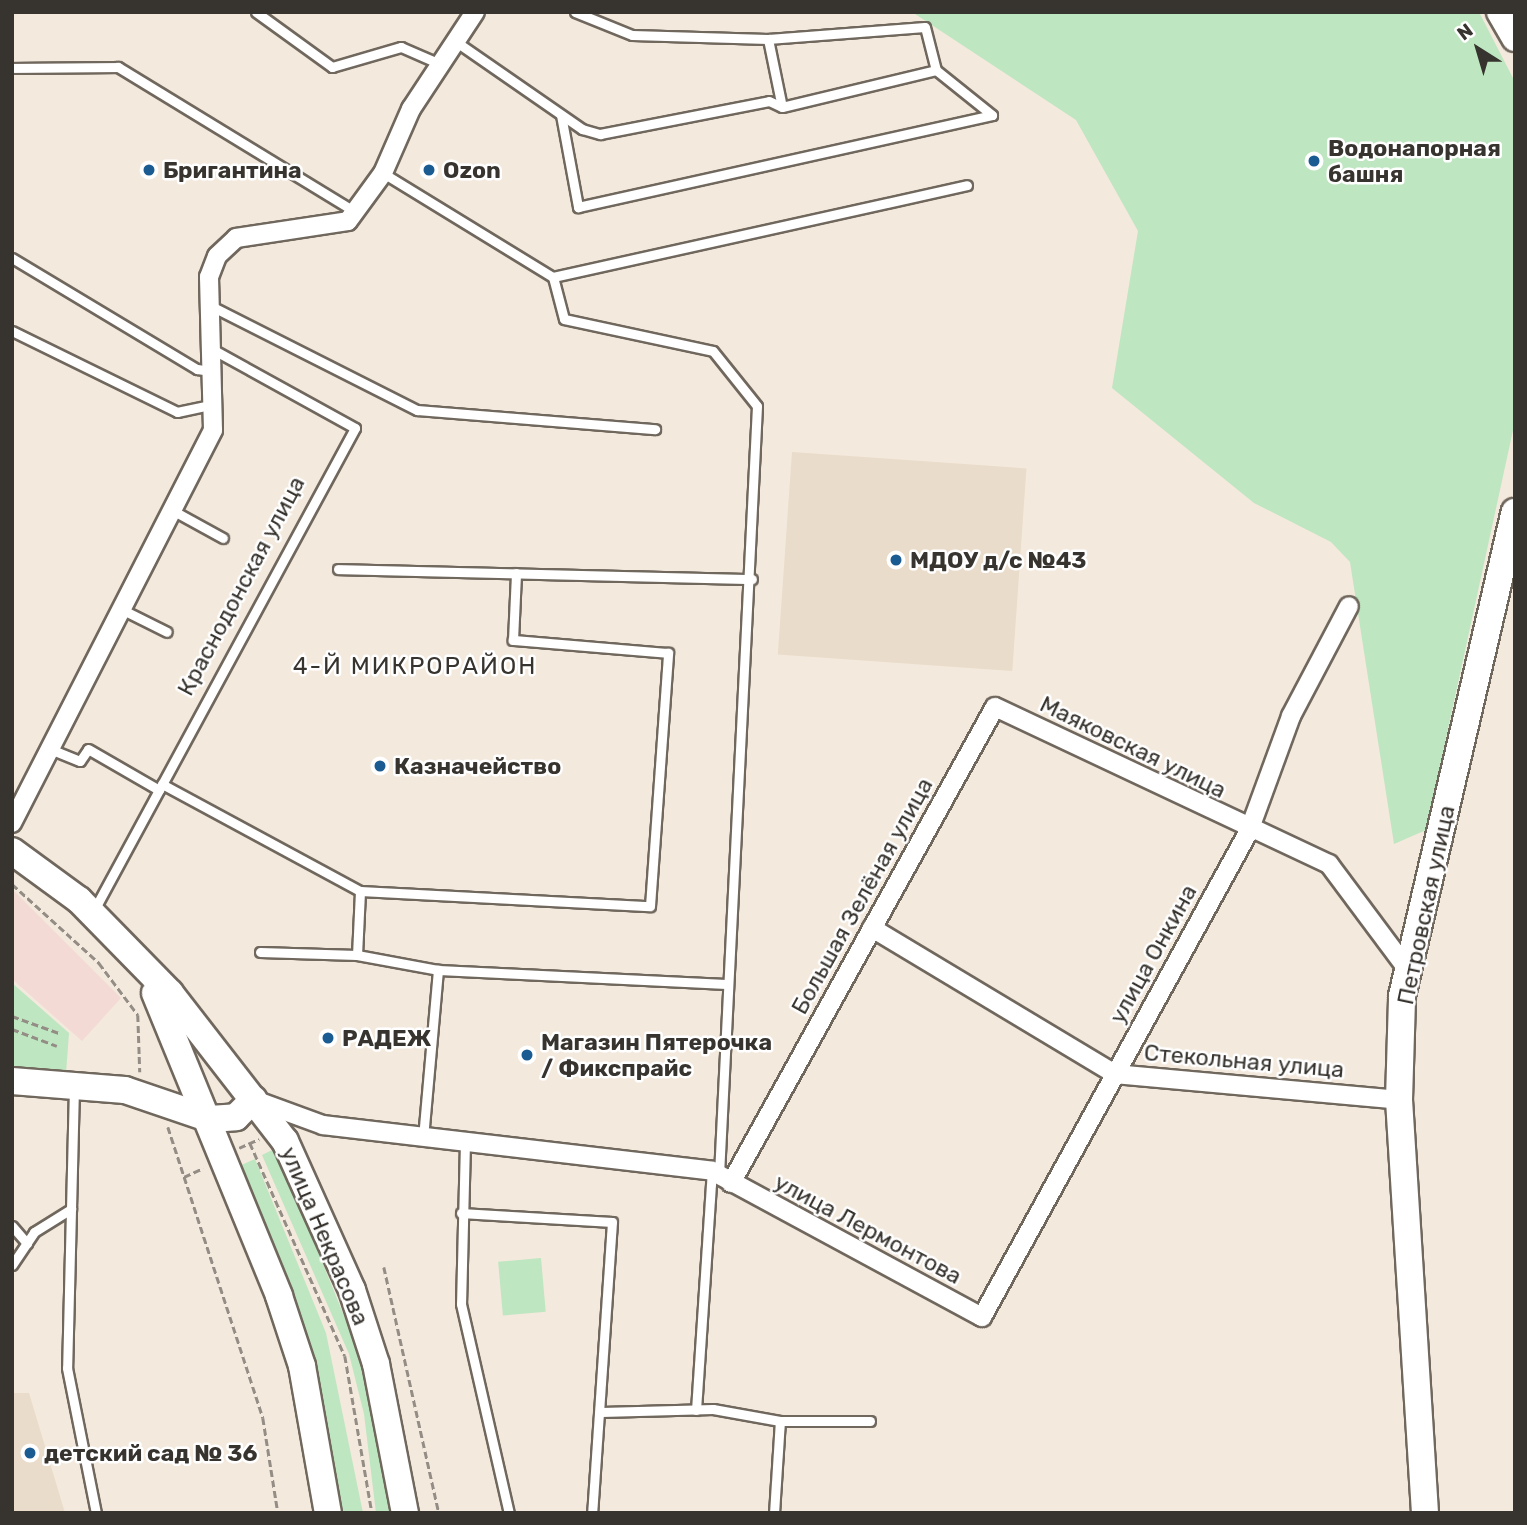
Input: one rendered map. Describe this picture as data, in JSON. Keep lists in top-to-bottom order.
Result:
{
  "streets": {
    "street": [
      "Маяковская улица",
      "Большая Зелёная улица",
      "Петровская улица",
      "улица Онкина",
      "Стекольная улица",
      "улица Лермонтова",
      "улица Некрасова"
    ],
    "lane": ["Краснодонская улица"]
  },
  "crossings": [
    ["Краснодонская улица", "улица Некрасова"],
    ["Маяковская улица", "Большая Зелёная улица"],
    ["Маяковская улица", "Петровская улица"],
    ["Маяковская улица", "улица Онкина"],
    ["Большая Зелёная улица", "Стекольная улица"],
    ["Большая Зелёная улица", "улица Лермонтова"],
    ["Петровская улица", "Стекольная улица"],
    ["улица Онкина", "Стекольная улица"],
    ["улица Онкина", "улица Лермонтова"]
  ],
  "districts": ["4-Й МИКРОРАЙОН"],
  "places": [
    "Водонапорная башня",
    "Бригантина",
    "Ozon",
    "МДОУ д/с №43",
    "Казначейство",
    "РАДЕЖ",
    "Магазин Пятерочка / Фикспрайс",
    "детский сад № 36"
  ],
  "north": "top left"
}
